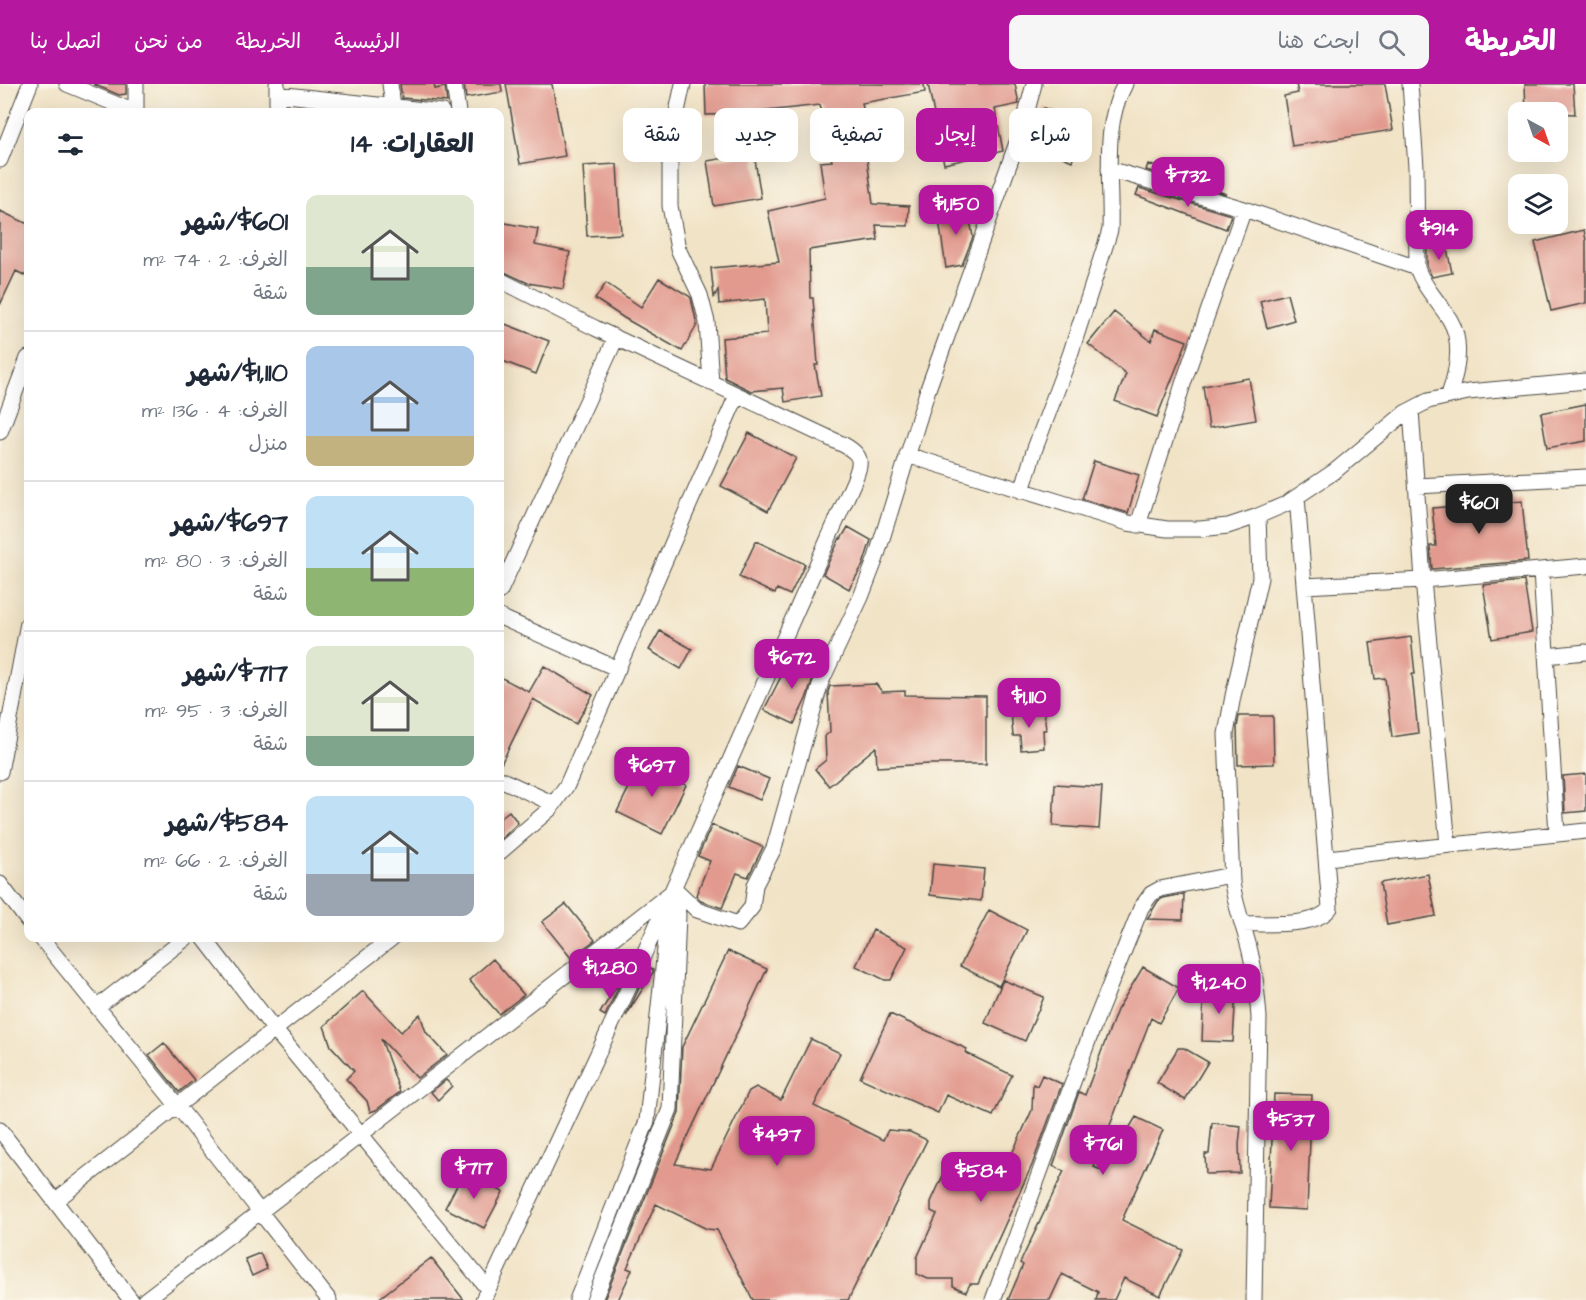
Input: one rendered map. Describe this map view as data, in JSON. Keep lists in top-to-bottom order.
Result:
{
  "north": "bottom right",
  "page": {
    "header": "الخريطة",
    "search": "ابحث هنا",
    "nav": [
      "الرئيسية",
      "الخريطة",
      "من نحن",
      "اتصل بنا"
    ],
    "chip": [
      "شراء",
      "إيجار",
      "تصفية",
      "جديد",
      "شقة"
    ],
    "heading": "العقارات: 14",
    "price": [
      "$732",
      "$1,150",
      "$914",
      "$601",
      "$672",
      "$1,110",
      "$697",
      "$1,280",
      "$1,240",
      "$537",
      "$497",
      "$761",
      "$717",
      "$584"
    ],
    "list": [
      {
        "name": "$601/شهر",
        "note": "الغرف: 2 · 74 m² · شقة"
      },
      {
        "name": "$1,110/شهر",
        "note": "الغرف: 4 · 136 m² · منزل"
      },
      {
        "name": "$697/شهر",
        "note": "الغرف: 3 · 80 m² · شقة"
      },
      {
        "name": "$717/شهر",
        "note": "الغرف: 3 · 95 m² · شقة"
      },
      {
        "name": "$584/شهر",
        "note": "الغرف: 2 · 66 m² · شقة"
      }
    ]
  }
}
